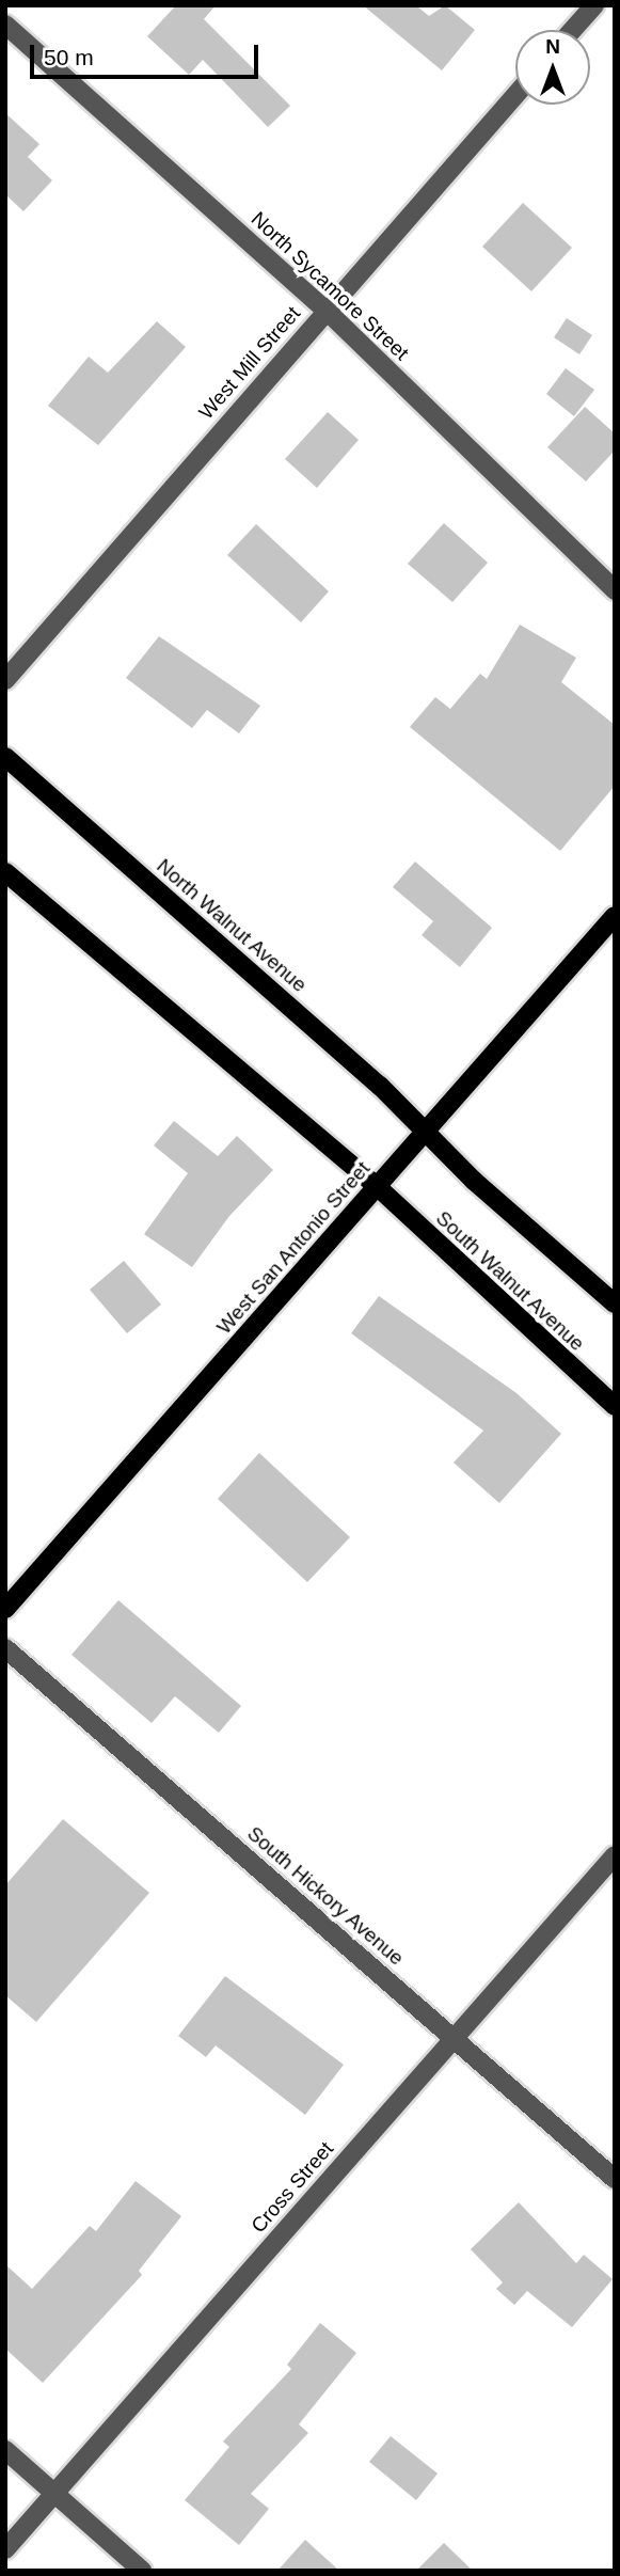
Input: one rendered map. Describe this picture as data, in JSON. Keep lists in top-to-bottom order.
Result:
{
  "streets": {
    "main road": ["North Walnut Avenue", "West San Antonio Street", "South Walnut Avenue"],
    "street": [
      "North Sycamore Street",
      "West Mill Street",
      "South Hickory Avenue",
      "Cross Street"
    ]
  },
  "crossings": [
    ["North Sycamore Street", "West Mill Street"],
    ["North Walnut Avenue", "West San Antonio Street"],
    ["West San Antonio Street", "South Walnut Avenue"],
    ["South Hickory Avenue", "Cross Street"]
  ],
  "scale_bar": "50 m",
  "north": "top"
}
